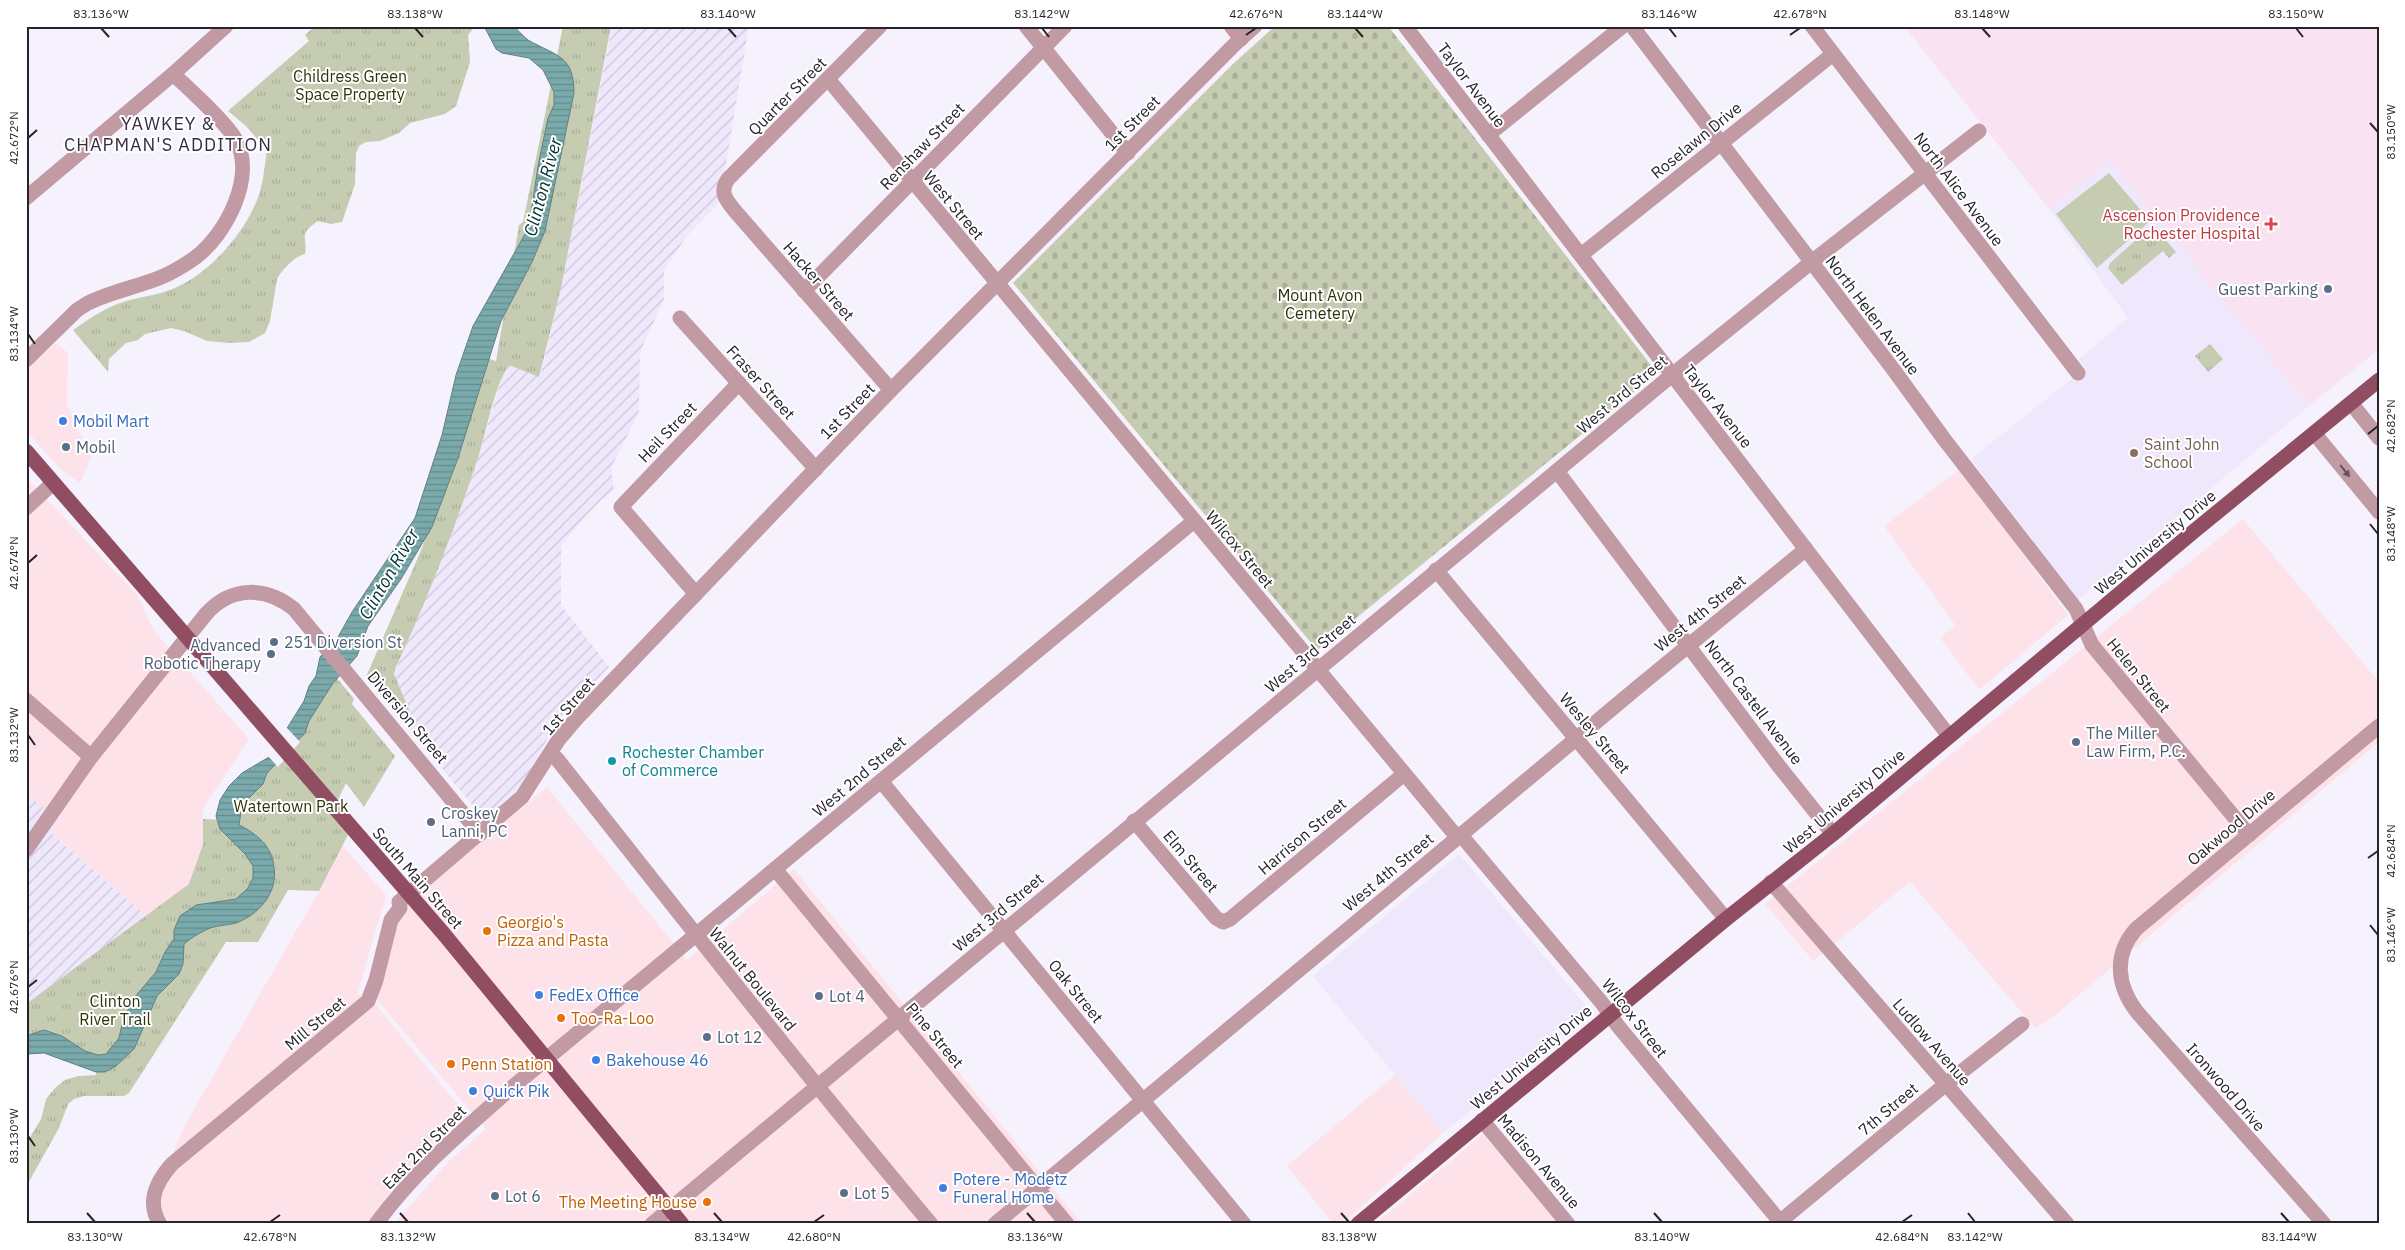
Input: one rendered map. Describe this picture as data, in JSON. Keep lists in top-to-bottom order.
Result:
{
  "streets": {
    "main road": ["West University Drive", "South Main Street"],
    "street": [
      "Taylor Avenue",
      "Quarter Street",
      "1st Street",
      "Roselawn Drive",
      "Renshaw Street",
      "North Alice Avenue",
      "West Street",
      "Hacker Street",
      "North Helen Avenue",
      "Fraser Street",
      "West 3rd Street",
      "Heil Street",
      "Wilcox Street",
      "West 4th Street",
      "Helen Street",
      "North Castell Avenue",
      "Diversion Street",
      "Wesley Street",
      "West 2nd Street",
      "Oakwood Drive",
      "Harrison Street",
      "Elm Street",
      "Walnut Boulevard",
      "Oak Street",
      "Mill Street",
      "Pine Street",
      "Ludlow Avenue",
      "Ironwood Drive",
      "7th Street",
      "East 2nd Street",
      "Madison Avenue"
    ]
  },
  "crossings": [
    ["Taylor Avenue", "Roselawn Drive"],
    ["Taylor Avenue", "West 3rd Street"],
    ["Taylor Avenue", "West University Drive"],
    ["Taylor Avenue", "West 4th Street"],
    ["Quarter Street", "West Street"],
    ["Quarter Street", "Hacker Street"],
    ["1st Street", "West Street"],
    ["1st Street", "Hacker Street"],
    ["1st Street", "Fraser Street"],
    ["1st Street", "Heil Street"],
    ["1st Street", "Wilcox Street"],
    ["1st Street", "Diversion Street"],
    ["1st Street", "Walnut Boulevard"],
    ["1st Street", "Mill Street"],
    ["Roselawn Drive", "North Alice Avenue"],
    ["Roselawn Drive", "North Helen Avenue"],
    ["Renshaw Street", "West Street"],
    ["Renshaw Street", "Hacker Street"],
    ["North Alice Avenue", "West 3rd Street"],
    ["West Street", "Wilcox Street"],
    ["North Helen Avenue", "West 3rd Street"],
    ["North Helen Avenue", "West University Drive"],
    ["North Helen Avenue", "Helen Street"],
    ["Fraser Street", "Heil Street"],
    ["West 3rd Street", "Wilcox Street"],
    ["West 3rd Street", "North Castell Avenue"],
    ["West 3rd Street", "Wesley Street"],
    ["West 3rd Street", "Elm Street"],
    ["West 3rd Street", "South Main Street"],
    ["West 3rd Street", "Walnut Boulevard"],
    ["West 3rd Street", "Oak Street"],
    ["West 3rd Street", "Pine Street"],
    ["West University Drive", "Wilcox Street"],
    ["West University Drive", "Helen Street"],
    ["West University Drive", "North Castell Avenue"],
    ["West University Drive", "Wesley Street"],
    ["West University Drive", "Ludlow Avenue"],
    ["West University Drive", "Madison Avenue"],
    ["Wilcox Street", "West 4th Street"],
    ["Wilcox Street", "West 2nd Street"],
    ["Wilcox Street", "Harrison Street"],
    ["Wilcox Street", "7th Street"],
    ["West 4th Street", "North Castell Avenue"],
    ["West 4th Street", "Wesley Street"],
    ["West 4th Street", "Oak Street"],
    ["West 4th Street", "Pine Street"],
    ["Helen Street", "Oakwood Drive"],
    ["Diversion Street", "Mill Street"],
    ["West 2nd Street", "South Main Street"],
    ["West 2nd Street", "Walnut Boulevard"],
    ["West 2nd Street", "Oak Street"],
    ["West 2nd Street", "Pine Street"],
    ["West 2nd Street", "East 2nd Street"],
    ["Oakwood Drive", "Ironwood Drive"],
    ["Harrison Street", "Elm Street"],
    ["South Main Street", "East 2nd Street"],
    ["Ludlow Avenue", "7th Street"]
  ],
  "districts": ["YAWKEY & CHAPMAN'S ADDITION"],
  "water": ["Clinton River"],
  "parks": [
    "Childress Green Space Property",
    "Mount Avon Cemetery",
    "Watertown Park",
    "Clinton River Trail"
  ],
  "places": {
    "health": ["Ascension Providence Rochester Hospital"],
    "other": [
      "Guest Parking",
      "Mobil Mart",
      "Mobil",
      "Saint John School",
      "251 Diversion St",
      "Advanced Robotic Therapy",
      "The Miller Law Firm, P.C.",
      "Rochester Chamber of Commerce",
      "Croskey Lanni, PC",
      "Georgio's Pizza and Pasta",
      "FedEx Office",
      "Lot 4",
      "Too-Ra-Loo",
      "Lot 12",
      "Bakehouse 46",
      "Penn Station",
      "Quick Pik",
      "Potere - Modetz Funeral Home",
      "Lot 5",
      "Lot 6",
      "The Meeting House"
    ]
  },
  "coordinates": [
    "83.136°W",
    "83.138°W",
    "83.140°W",
    "83.142°W",
    "42.676°N",
    "83.144°W",
    "83.146°W",
    "42.678°N",
    "83.148°W",
    "83.150°W",
    "42.672°N",
    "83.134°W",
    "42.682°N",
    "42.674°N",
    "83.132°W",
    "42.684°N",
    "83.130°W",
    "42.680°N"
  ]
}
